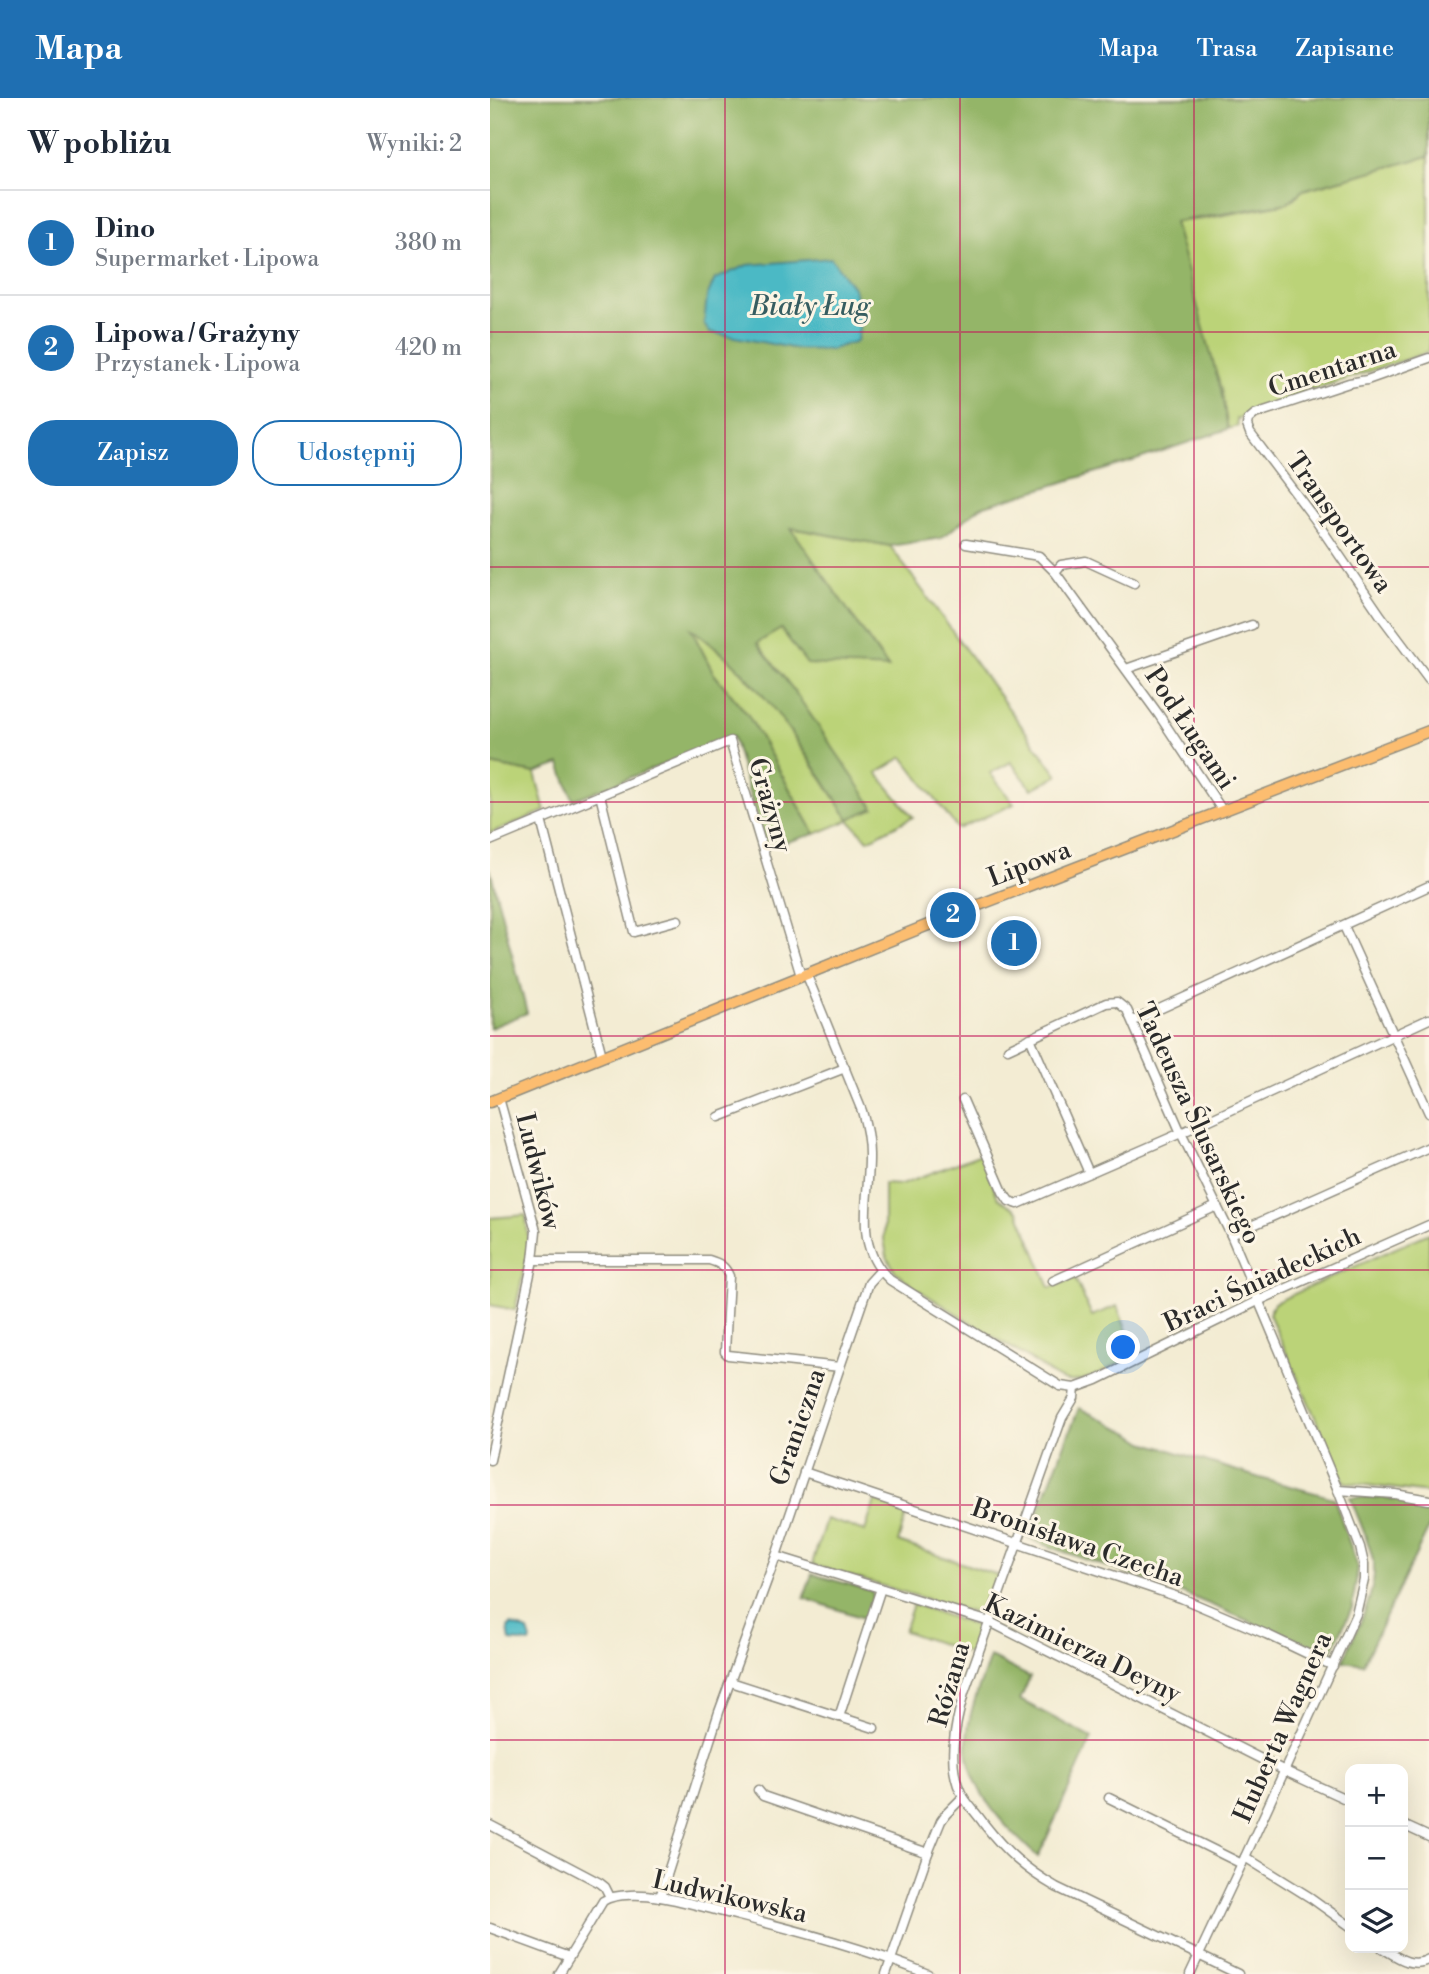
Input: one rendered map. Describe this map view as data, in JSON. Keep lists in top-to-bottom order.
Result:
{
  "streets": {
    "main road": ["Lipowa"],
    "street": [
      "Cmentarna",
      "Transportowa",
      "Pod Ługami",
      "Grażyny",
      "Tadeusza Ślusarskiego",
      "Ludwików",
      "Braci Śniadeckich",
      "Graniczna",
      "Bronisława Czecha",
      "Kazimierza Deyny",
      "Różana",
      "Huberta Wagnera",
      "Ludwikowska"
    ]
  },
  "crossings": [
    ["Cmentarna", "Transportowa"],
    ["Pod Ługami", "Lipowa"],
    ["Grażyny", "Lipowa"],
    ["Lipowa", "Ludwików"],
    ["Tadeusza Ślusarskiego", "Braci Śniadeckich"],
    ["Tadeusza Ślusarskiego", "Huberta Wagnera"],
    ["Braci Śniadeckich", "Różana"],
    ["Graniczna", "Bronisława Czecha"],
    ["Graniczna", "Kazimierza Deyny"],
    ["Graniczna", "Ludwikowska"],
    ["Bronisława Czecha", "Różana"],
    ["Bronisława Czecha", "Huberta Wagnera"],
    ["Kazimierza Deyny", "Różana"],
    ["Kazimierza Deyny", "Huberta Wagnera"],
    ["Różana", "Huberta Wagnera"]
  ],
  "water": ["Biały Ług"],
  "page": {
    "header": "Mapa",
    "nav": ["Mapa", "Trasa", "Zapisane"],
    "heading": ["W pobliżu", "Wyniki: 2"],
    "list": [
      {
        "mark": "1",
        "name": "Dino",
        "note": "Supermarket · Lipowa",
        "value": "380 m"
      },
      {
        "mark": "2",
        "name": "Lipowa / Grażyny",
        "note": "Przystanek · Lipowa",
        "value": "420 m"
      }
    ],
    "buttons": ["Zapisz", "Udostępnij"],
    "pins": ["2", "1"],
    "map_buttons": ["+", "−"]
  }
}
